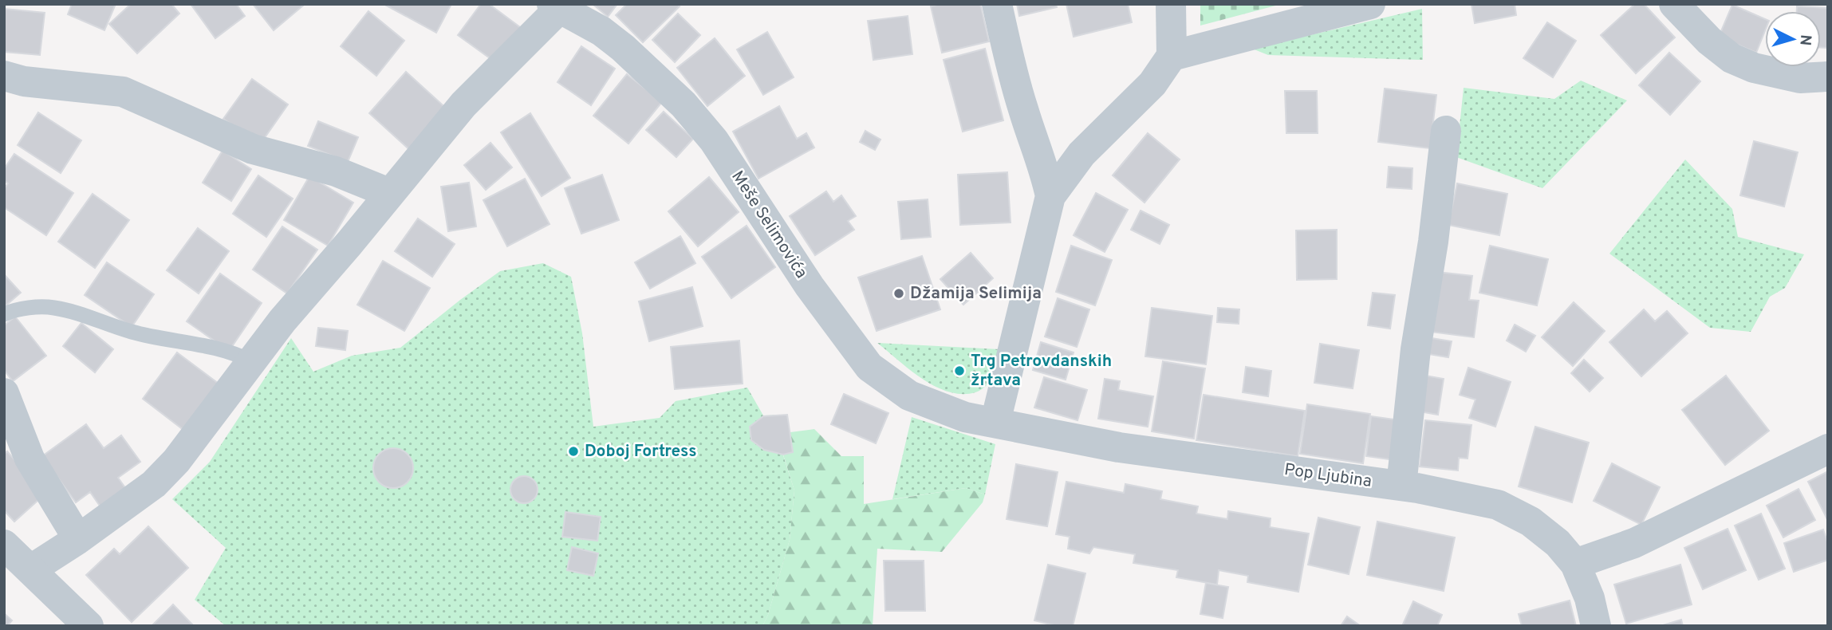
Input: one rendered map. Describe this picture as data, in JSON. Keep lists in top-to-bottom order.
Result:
{
  "streets": {
    "street": ["Meše Selimovića", "Pop Ljubina"]
  },
  "crossings": [
    ["Meše Selimovića", "Pop Ljubina"]
  ],
  "places": ["Džamija Selimija", "Trg Petrovdanskih žrtava", "Doboj Fortress"],
  "north": "right"
}
